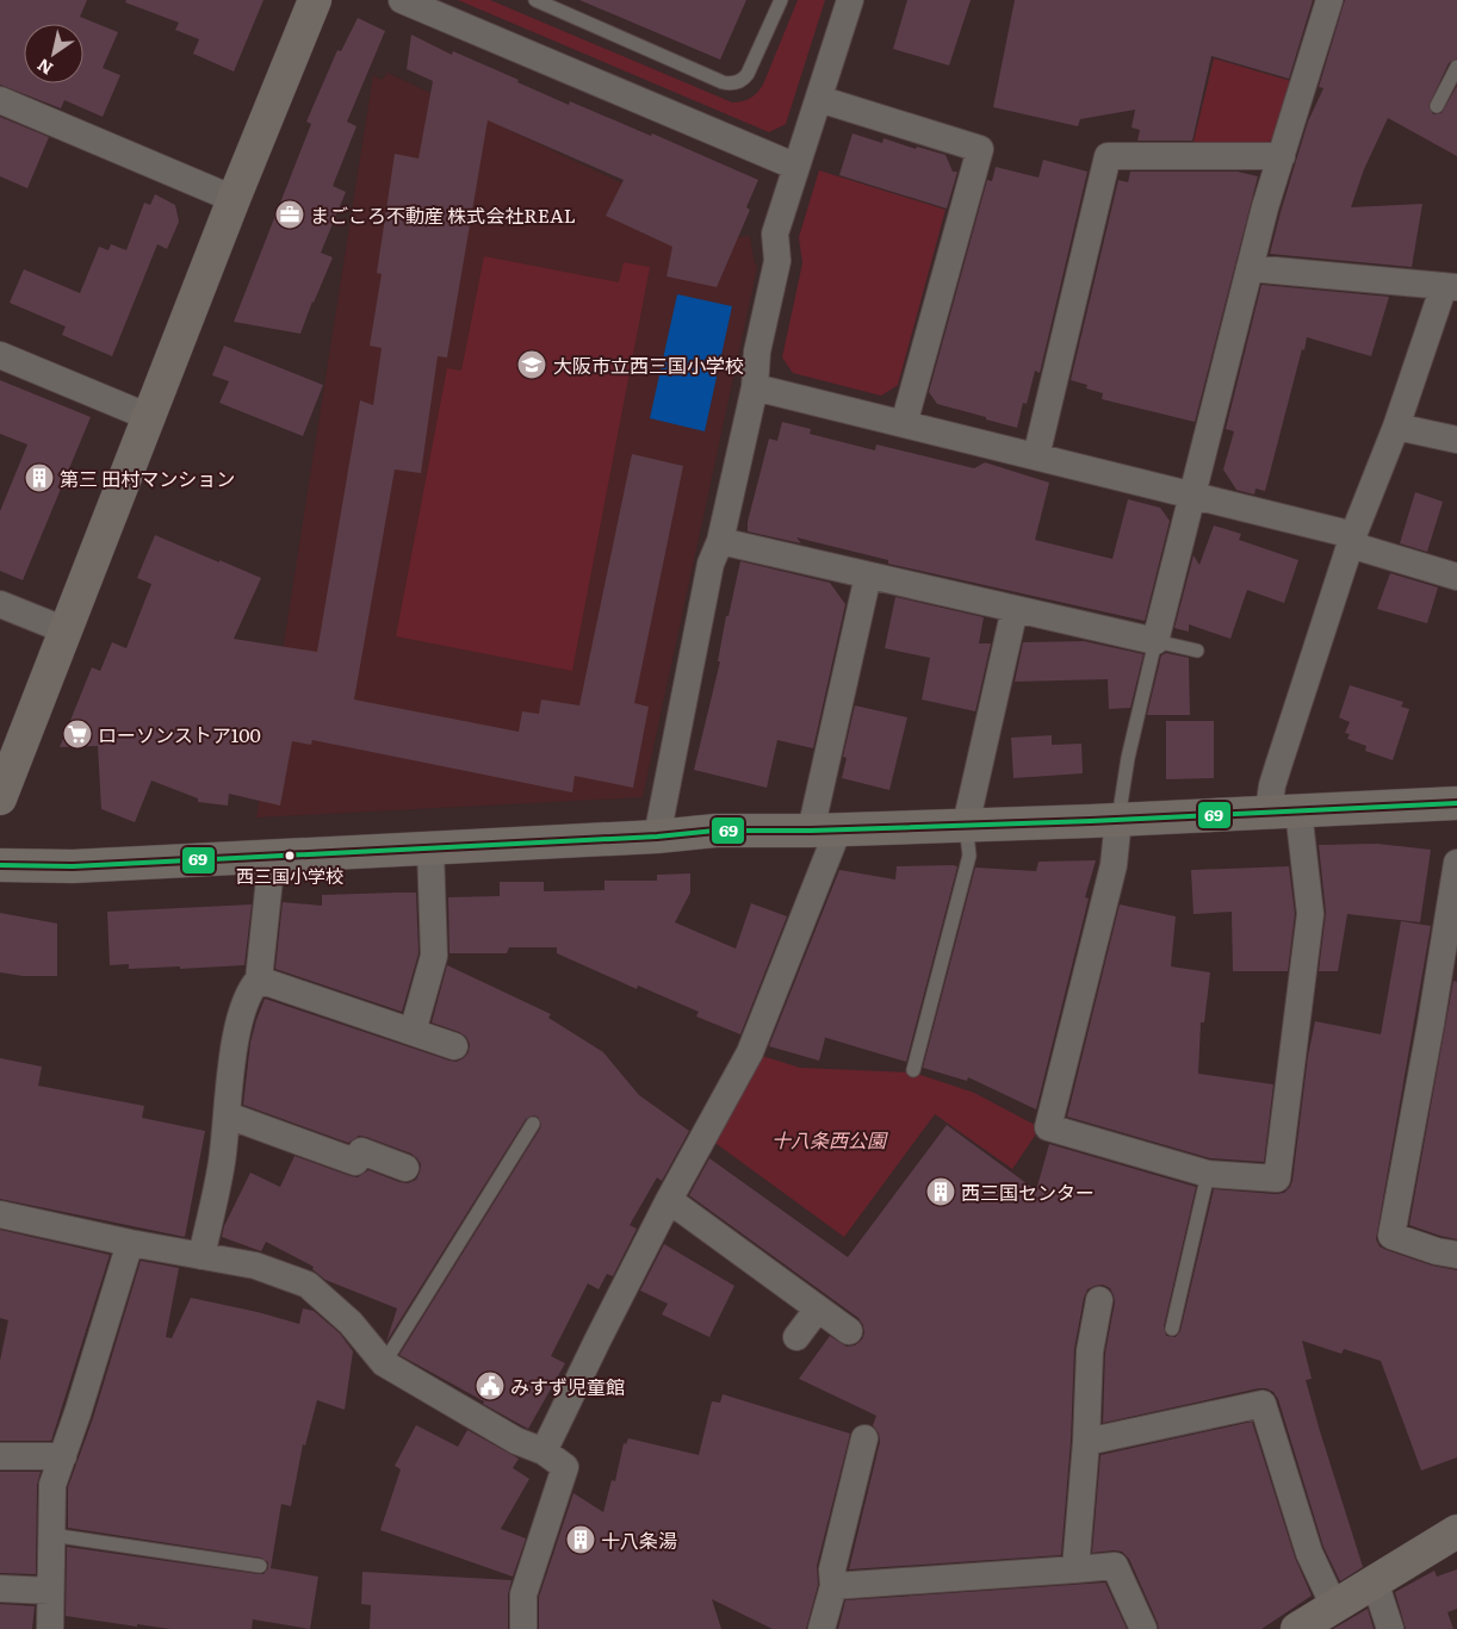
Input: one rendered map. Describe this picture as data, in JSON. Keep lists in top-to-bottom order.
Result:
{
  "parks": ["十八条西公園"],
  "places": {
    "office": ["まごころ不動産 株式会社REAL"],
    "school or university": ["大阪市立西三国小学校"],
    "building": ["第三 田村マンション", "西三国センター", "十八条湯"],
    "supermarket": ["ローソンストア100"],
    "other": ["西三国小学校"],
    "public building": ["みすず児童館"]
  },
  "lines": ["transit line 69"],
  "north": "bottom left"
}
